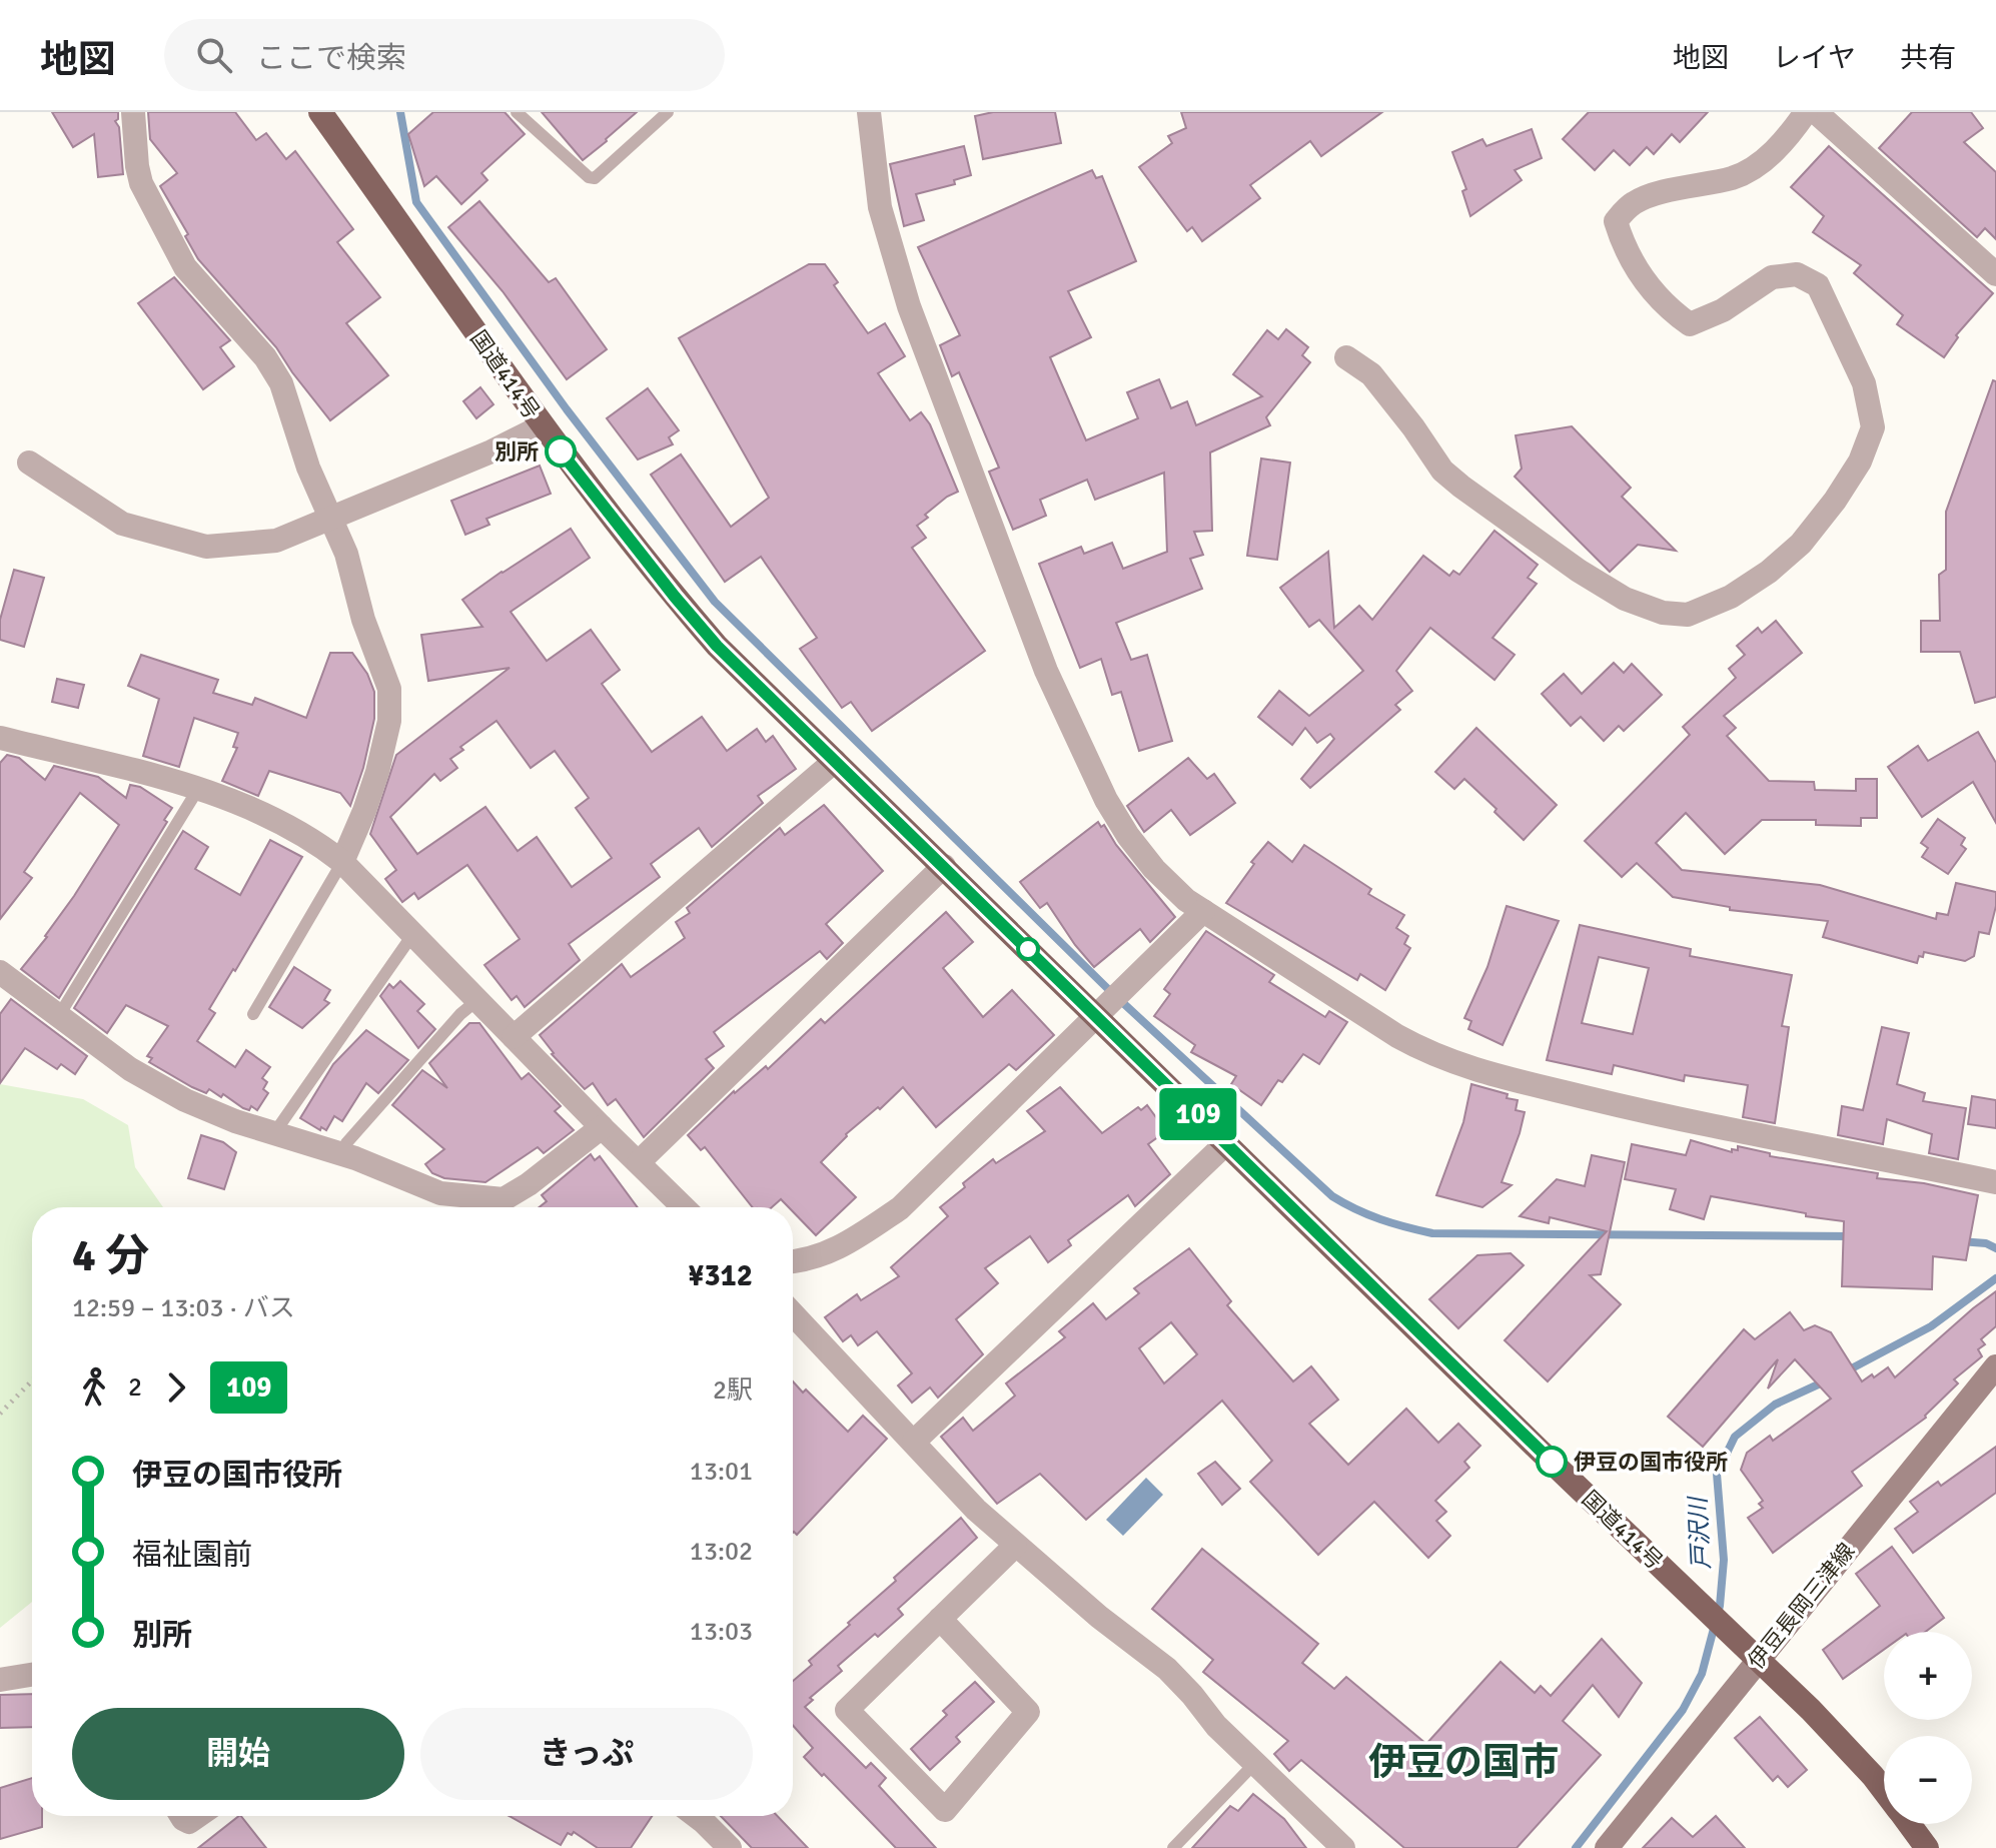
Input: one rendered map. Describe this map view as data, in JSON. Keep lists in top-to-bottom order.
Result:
{
  "streets": {
    "highway": ["国道414号"],
    "main road": ["伊豆長岡三津線"]
  },
  "crossings": [
    ["国道414号", "伊豆長岡三津線"]
  ],
  "districts": ["伊豆の国市"],
  "water": ["戸沢川"],
  "places": ["別所", "伊豆の国市役所"],
  "lines": ["bus line 109"],
  "page": {
    "header": "地図",
    "search": "ここで検索",
    "nav": ["地図", "レイヤ", "共有"],
    "on_map": "109",
    "heading": ["4 分", "12:59 – 13:03 · バス", "¥312"],
    "legs": ["2", "109", "2駅"],
    "list": [
      {
        "name": "伊豆の国市役所",
        "value": "13:01"
      },
      {
        "name": "福祉園前",
        "value": "13:02"
      },
      {
        "name": "別所",
        "value": "13:03"
      }
    ],
    "map_buttons": ["+", "−"],
    "buttons": ["開始", "きっぷ"]
  }
}
